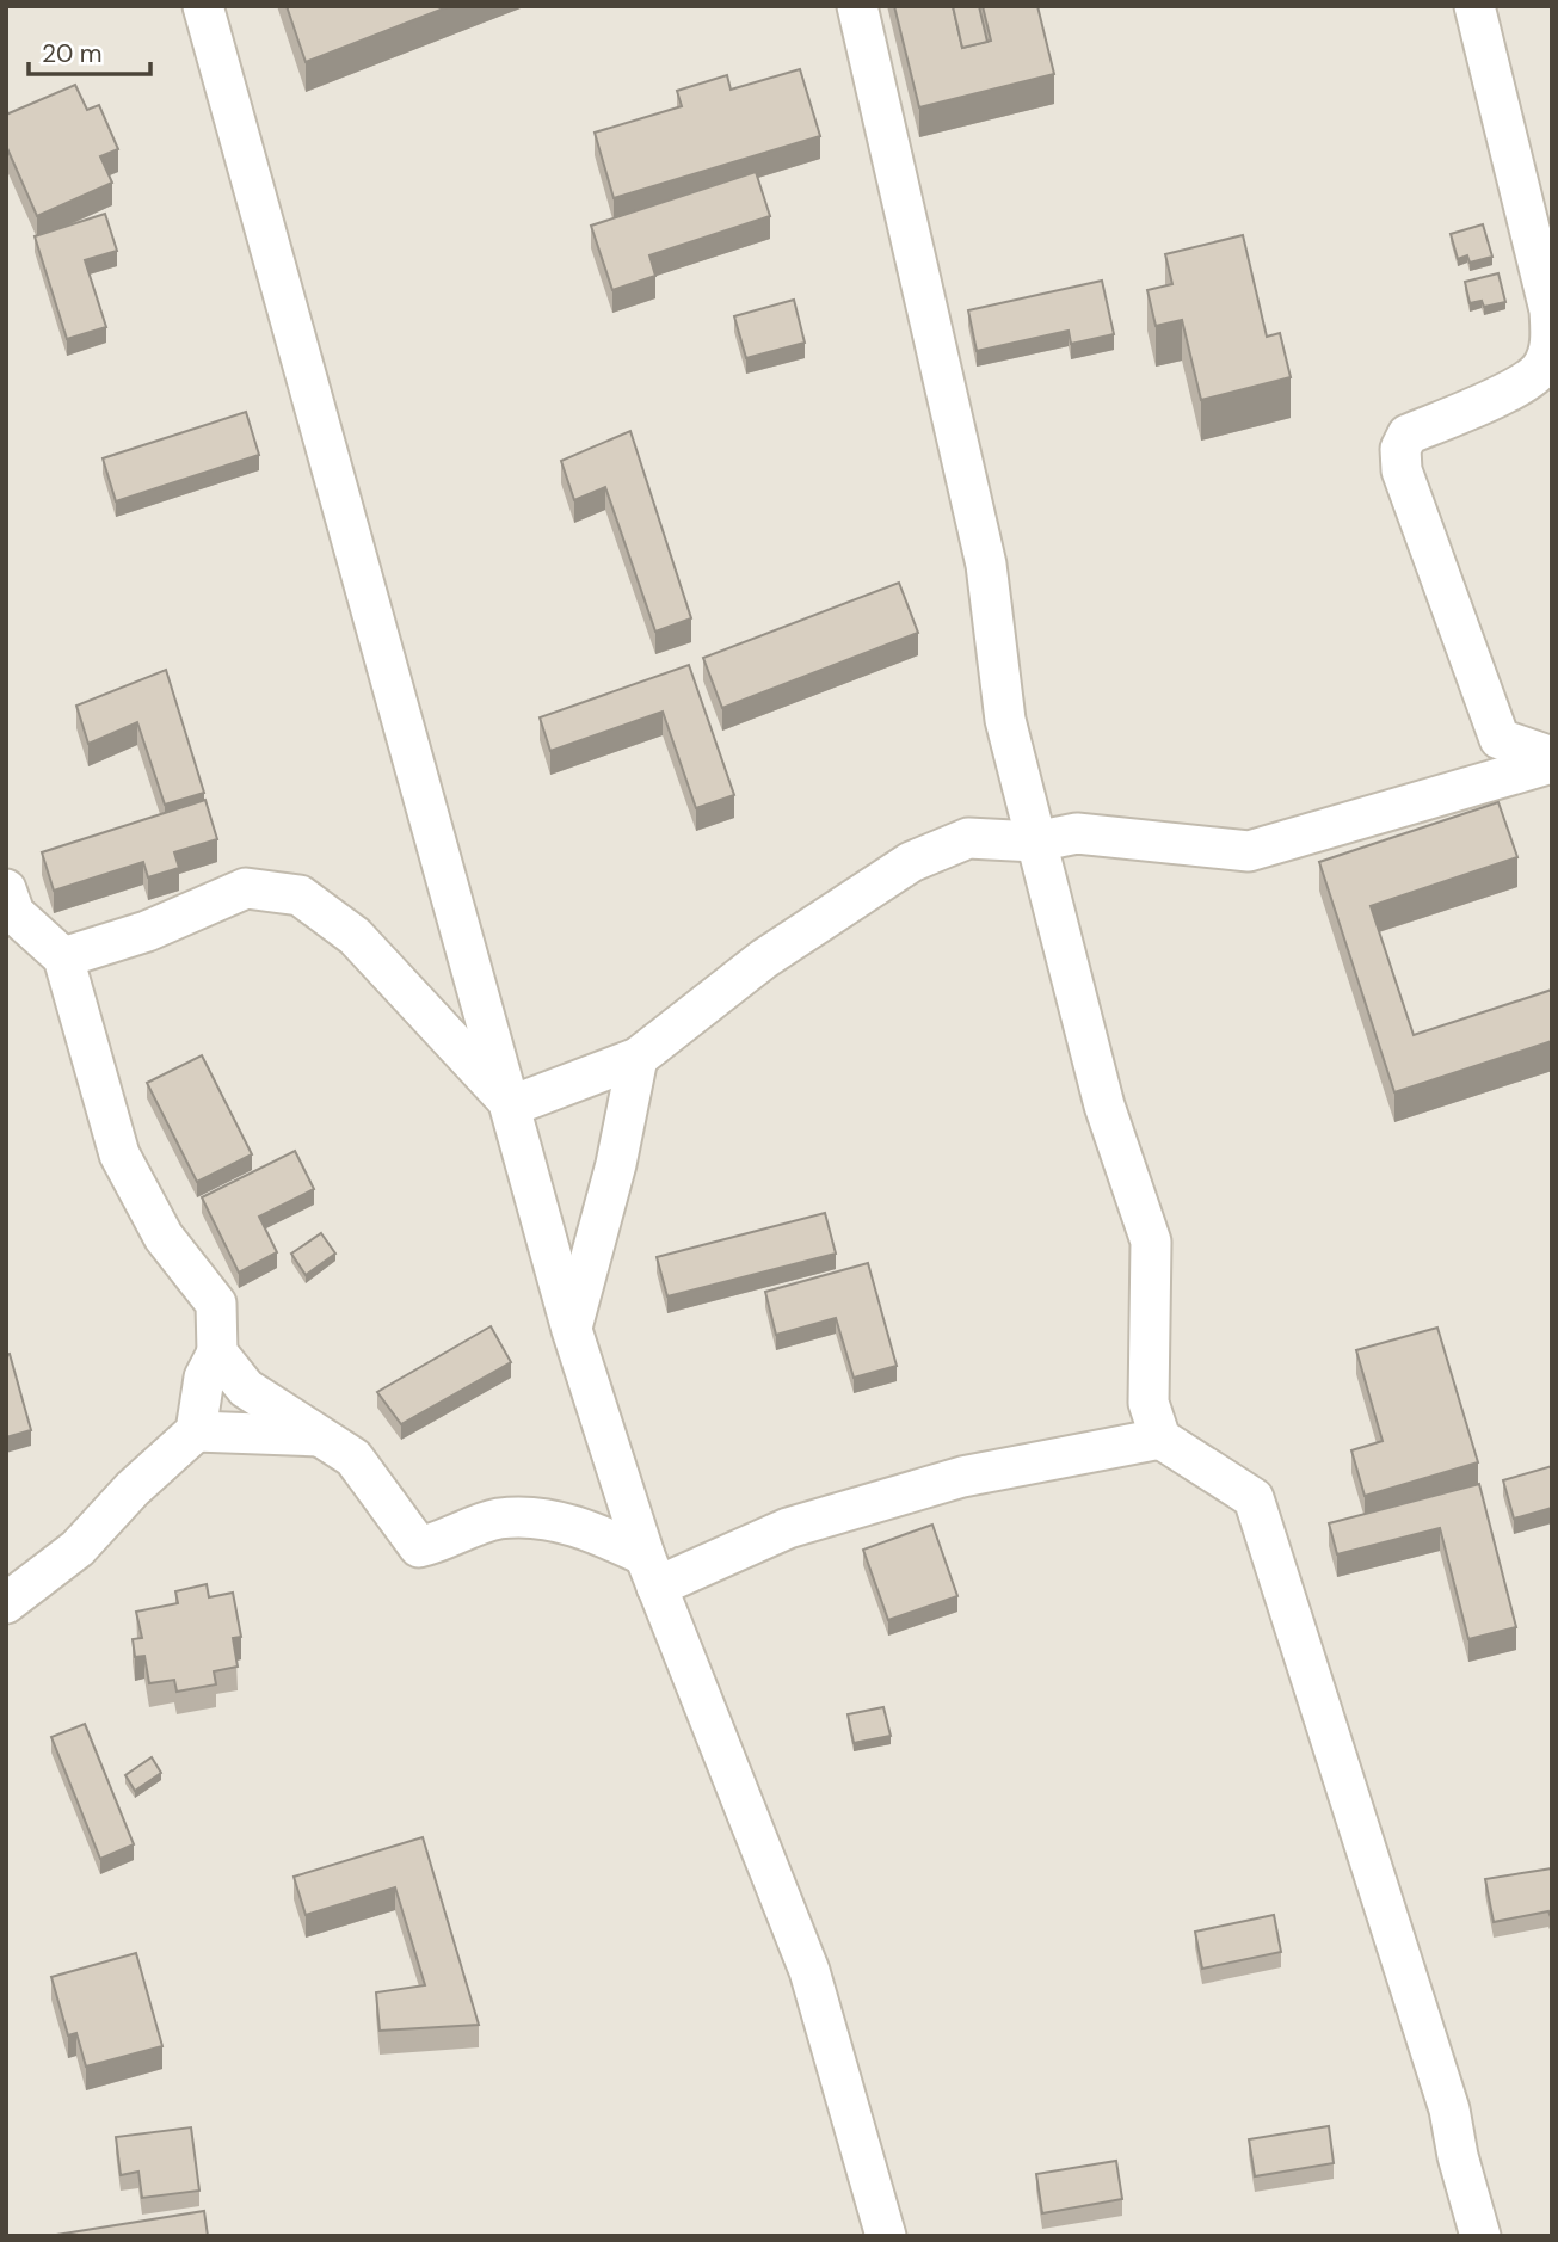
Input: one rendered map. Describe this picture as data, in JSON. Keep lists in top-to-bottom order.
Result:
{
  "scale_bar": "20 m"
}
